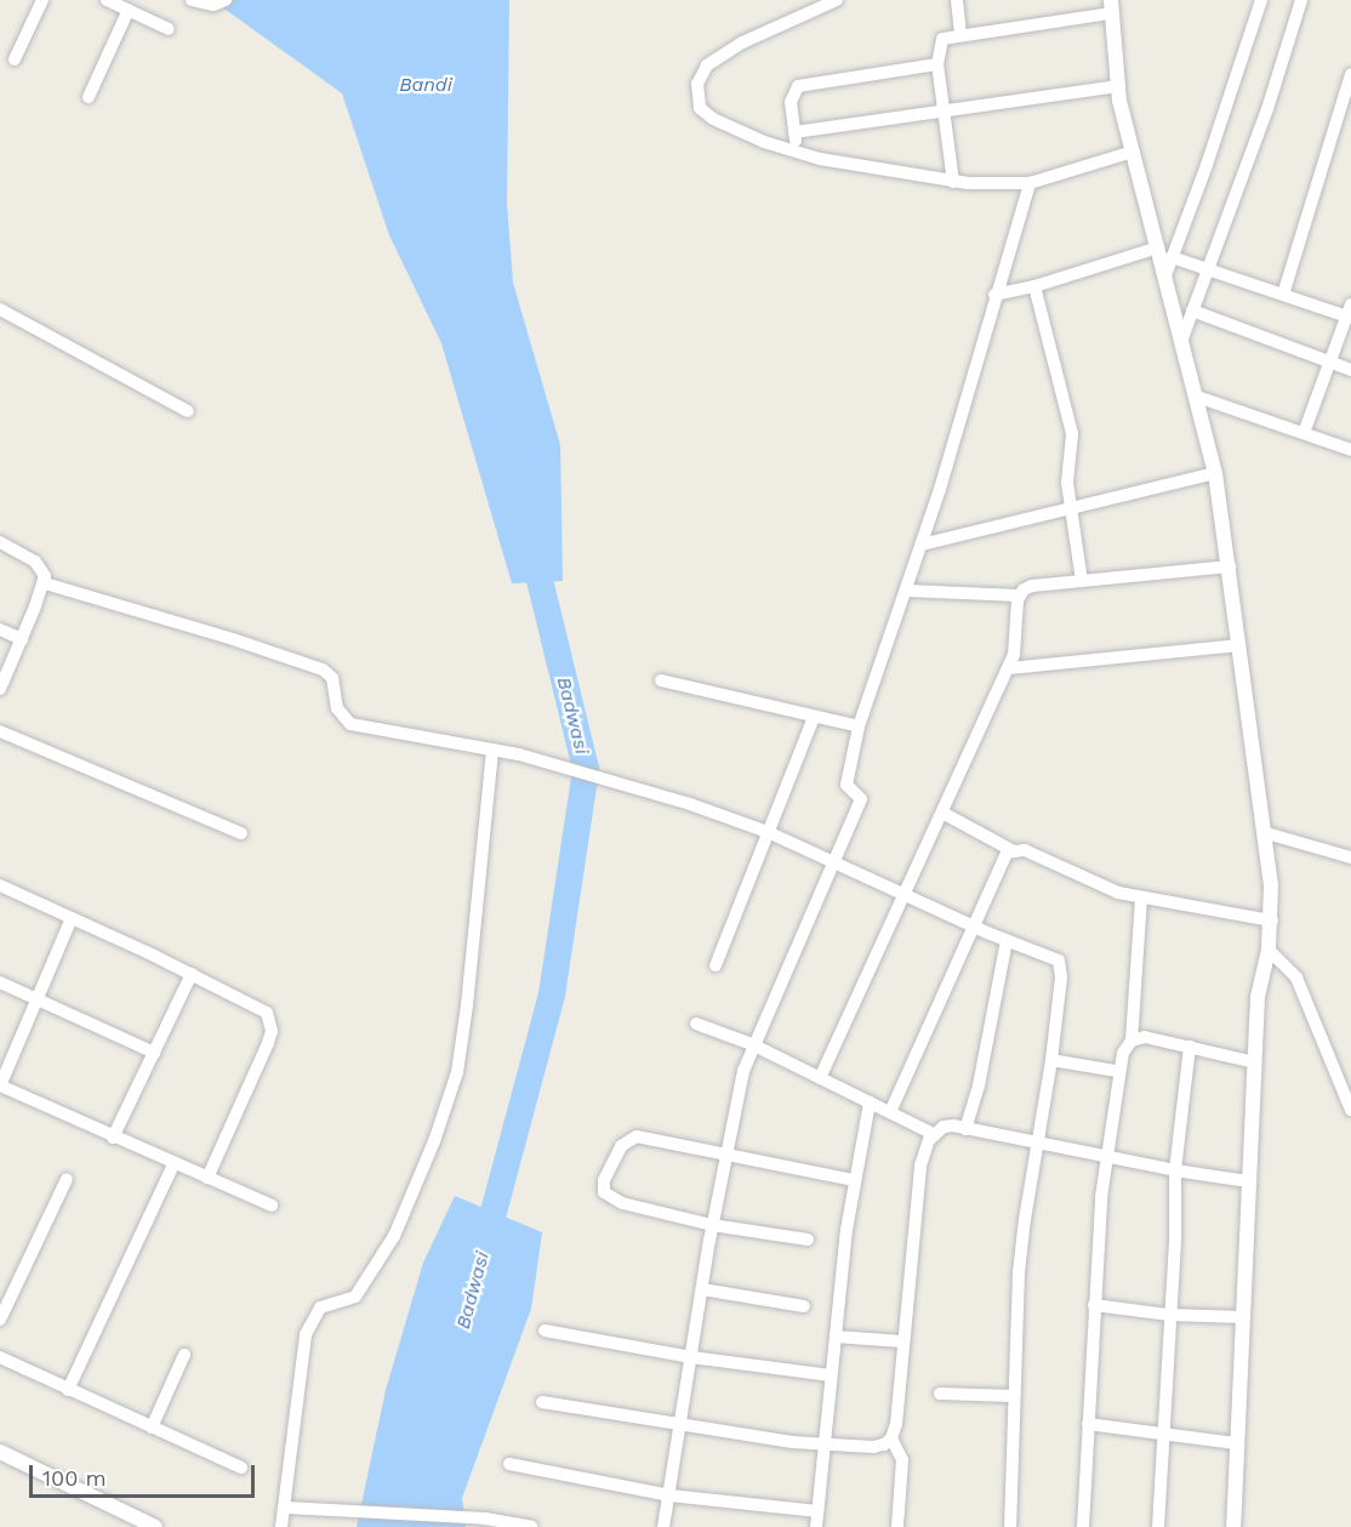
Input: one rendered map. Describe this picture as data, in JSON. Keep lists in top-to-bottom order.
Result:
{
  "water": ["Bandi", "Badwasi"],
  "scale_bar": "100 m"
}
